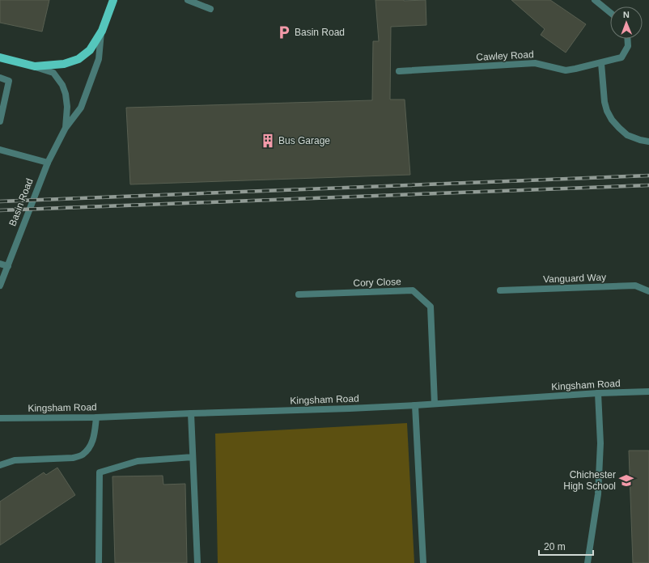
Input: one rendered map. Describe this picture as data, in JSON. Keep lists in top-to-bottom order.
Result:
{
  "streets": {
    "street": [
      "Cawley Road",
      "Basin Road",
      "Vanguard Way",
      "Cory Close",
      "Kingsham Road"
    ]
  },
  "crossings": [
    ["Cory Close", "Kingsham Road"]
  ],
  "places": {
    "parking": ["Basin Road"],
    "building": ["Bus Garage"],
    "school or university": ["Chichester High School"]
  },
  "scale_bar": "20 m",
  "north": "top"
}
